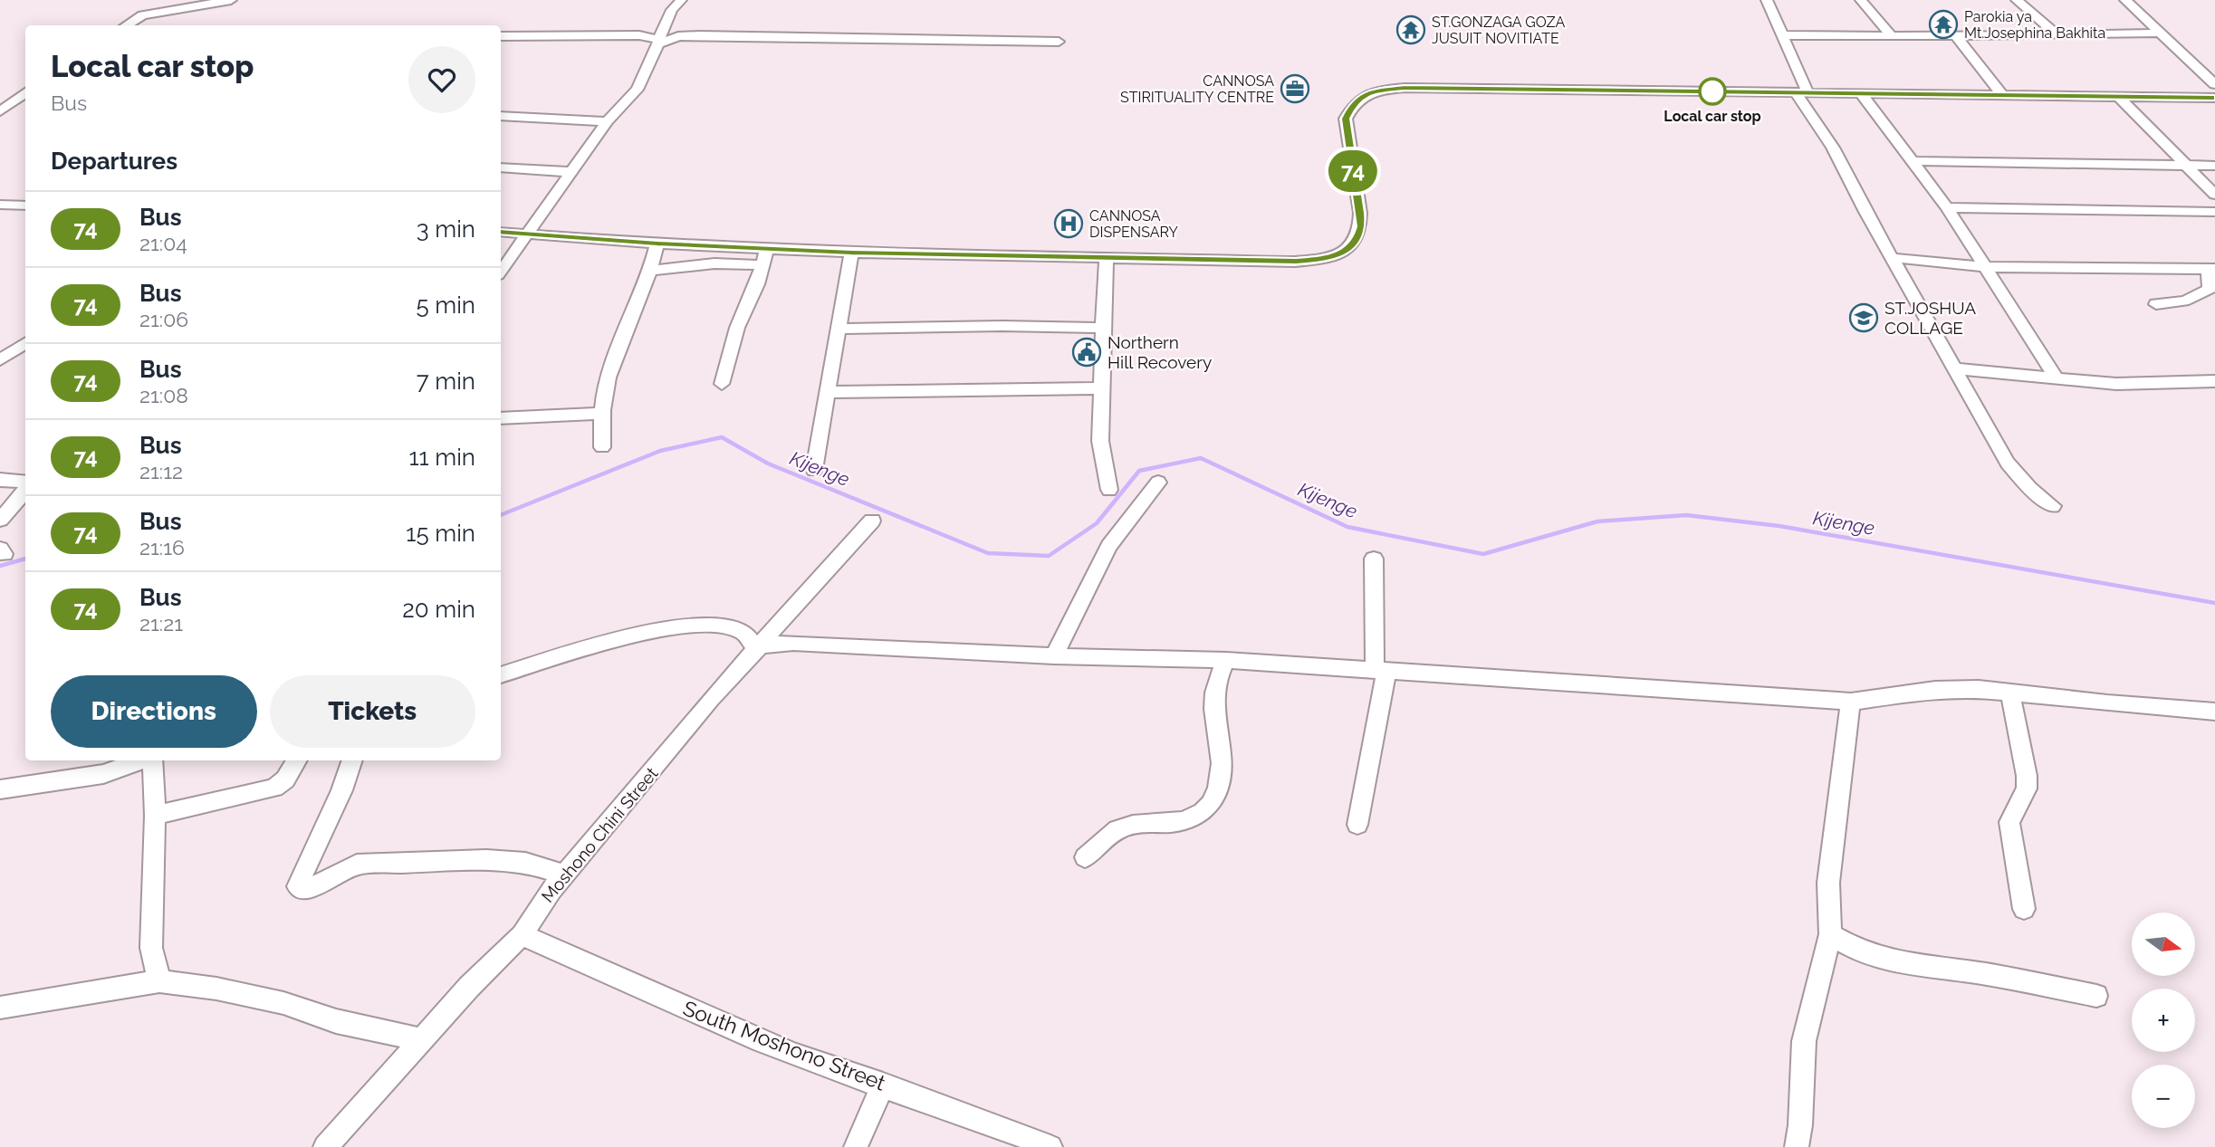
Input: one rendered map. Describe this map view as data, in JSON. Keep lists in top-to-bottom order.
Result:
{
  "streets": {
    "street": ["Moshono Chini Street", "South Moshono Street"]
  },
  "crossings": [
    ["Moshono Chini Street", "South Moshono Street"]
  ],
  "water": ["Kijenge"],
  "places": {
    "temple": ["Parokia ya Mt.Josephina Bakhita", "ST.GONZAGA GOZA JUSUIT NOVITIATE"],
    "office": ["CANNOSA STIRITUALITY CENTRE"],
    "other": ["Local car stop"],
    "hospital": ["CANNOSA DISPENSARY"],
    "school or university": ["ST.JOSHUA COLLAGE"],
    "public building": ["Northern Hill Recovery"]
  },
  "lines": ["bus line 74"],
  "north": "right",
  "page": {
    "on_map": "74",
    "heading": [
      ["Local car stop", "Bus"],
      "Departures"
    ],
    "list": [
      {
        "mark": "74",
        "name": "Bus",
        "note": "21:04",
        "value": "3 min"
      },
      {
        "mark": "74",
        "name": "Bus",
        "note": "21:06",
        "value": "5 min"
      },
      {
        "mark": "74",
        "name": "Bus",
        "note": "21:08",
        "value": "7 min"
      },
      {
        "mark": "74",
        "name": "Bus",
        "note": "21:12",
        "value": "11 min"
      },
      {
        "mark": "74",
        "name": "Bus",
        "note": "21:16",
        "value": "15 min"
      },
      {
        "mark": "74",
        "name": "Bus",
        "note": "21:21",
        "value": "20 min"
      }
    ],
    "buttons": ["Directions", "Tickets"],
    "map_buttons": ["+", "−"]
  }
}
